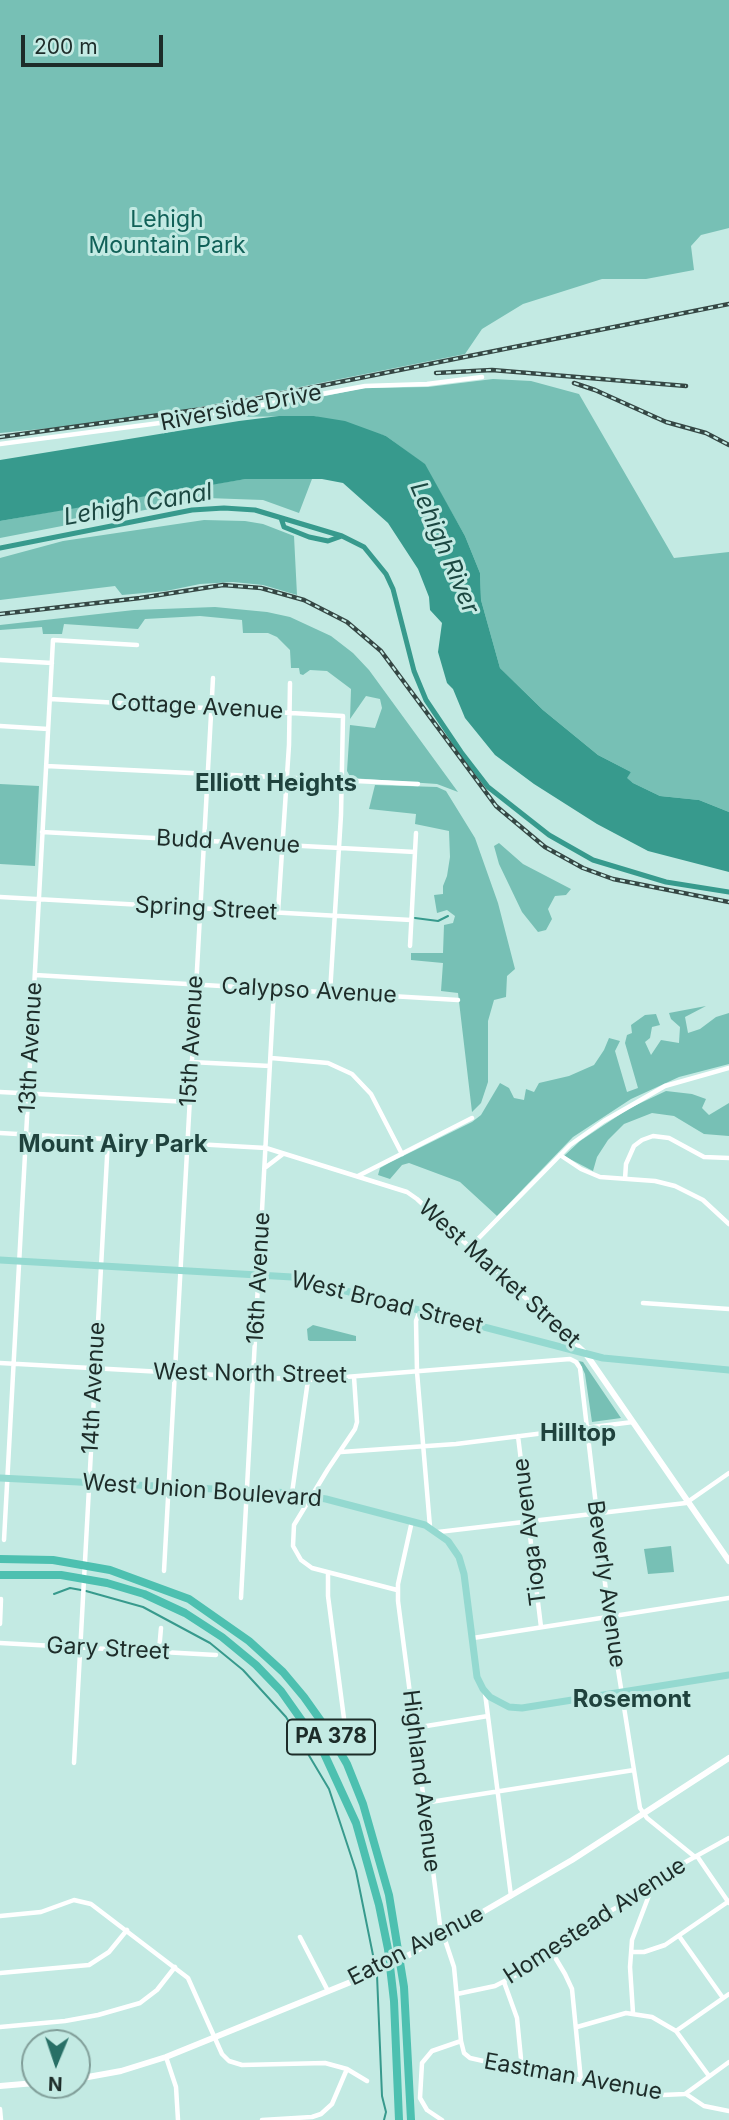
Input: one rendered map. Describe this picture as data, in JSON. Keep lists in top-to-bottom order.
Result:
{
  "streets": {
    "highway": ["PA 378"],
    "main road": ["West Broad Street", "West Union Boulevard"],
    "street": [
      "Riverside Drive",
      "Cottage Avenue",
      "Budd Avenue",
      "Spring Street",
      "Calypso Avenue",
      "15th Avenue",
      "13th Avenue",
      "West Market Street",
      "16th Avenue",
      "West North Street",
      "14th Avenue",
      "Tioga Avenue",
      "Beverly Avenue",
      "Gary Street",
      "Highland Avenue",
      "Homestead Avenue",
      "Eaton Avenue",
      "Eastman Avenue"
    ]
  },
  "crossings": [
    ["Cottage Avenue", "15th Avenue"],
    ["Cottage Avenue", "13th Avenue"],
    ["Budd Avenue", "15th Avenue"],
    ["Budd Avenue", "13th Avenue"],
    ["Spring Street", "15th Avenue"],
    ["Spring Street", "13th Avenue"],
    ["Calypso Avenue", "15th Avenue"],
    ["Calypso Avenue", "13th Avenue"],
    ["Calypso Avenue", "16th Avenue"],
    ["15th Avenue", "West Market Street"],
    ["15th Avenue", "West Broad Street"],
    ["15th Avenue", "West North Street"],
    ["15th Avenue", "West Union Boulevard"],
    ["13th Avenue", "West Market Street"],
    ["13th Avenue", "West Broad Street"],
    ["13th Avenue", "West North Street"],
    ["13th Avenue", "West Union Boulevard"],
    ["West Market Street", "16th Avenue"],
    ["West Market Street", "West Broad Street"],
    ["West Market Street", "14th Avenue"],
    ["16th Avenue", "West Broad Street"],
    ["16th Avenue", "West North Street"],
    ["16th Avenue", "West Union Boulevard"],
    ["West Broad Street", "14th Avenue"],
    ["West North Street", "14th Avenue"],
    ["West North Street", "Beverly Avenue"],
    ["14th Avenue", "West Union Boulevard"],
    ["14th Avenue", "Gary Street"],
    ["West Union Boulevard", "Highland Avenue"],
    ["Beverly Avenue", "Eaton Avenue"],
    ["Highland Avenue", "Homestead Avenue"],
    ["Highland Avenue", "Eaton Avenue"],
    ["Highland Avenue", "Eastman Avenue"]
  ],
  "districts": [
    "Elliott Heights",
    "Mount Airy Park",
    "Hilltop",
    "Rosemont"
  ],
  "water": ["Lehigh Canal", "Lehigh River"],
  "parks": ["Lehigh Mountain Park"],
  "scale_bar": "200 m",
  "north": "bottom"
}
